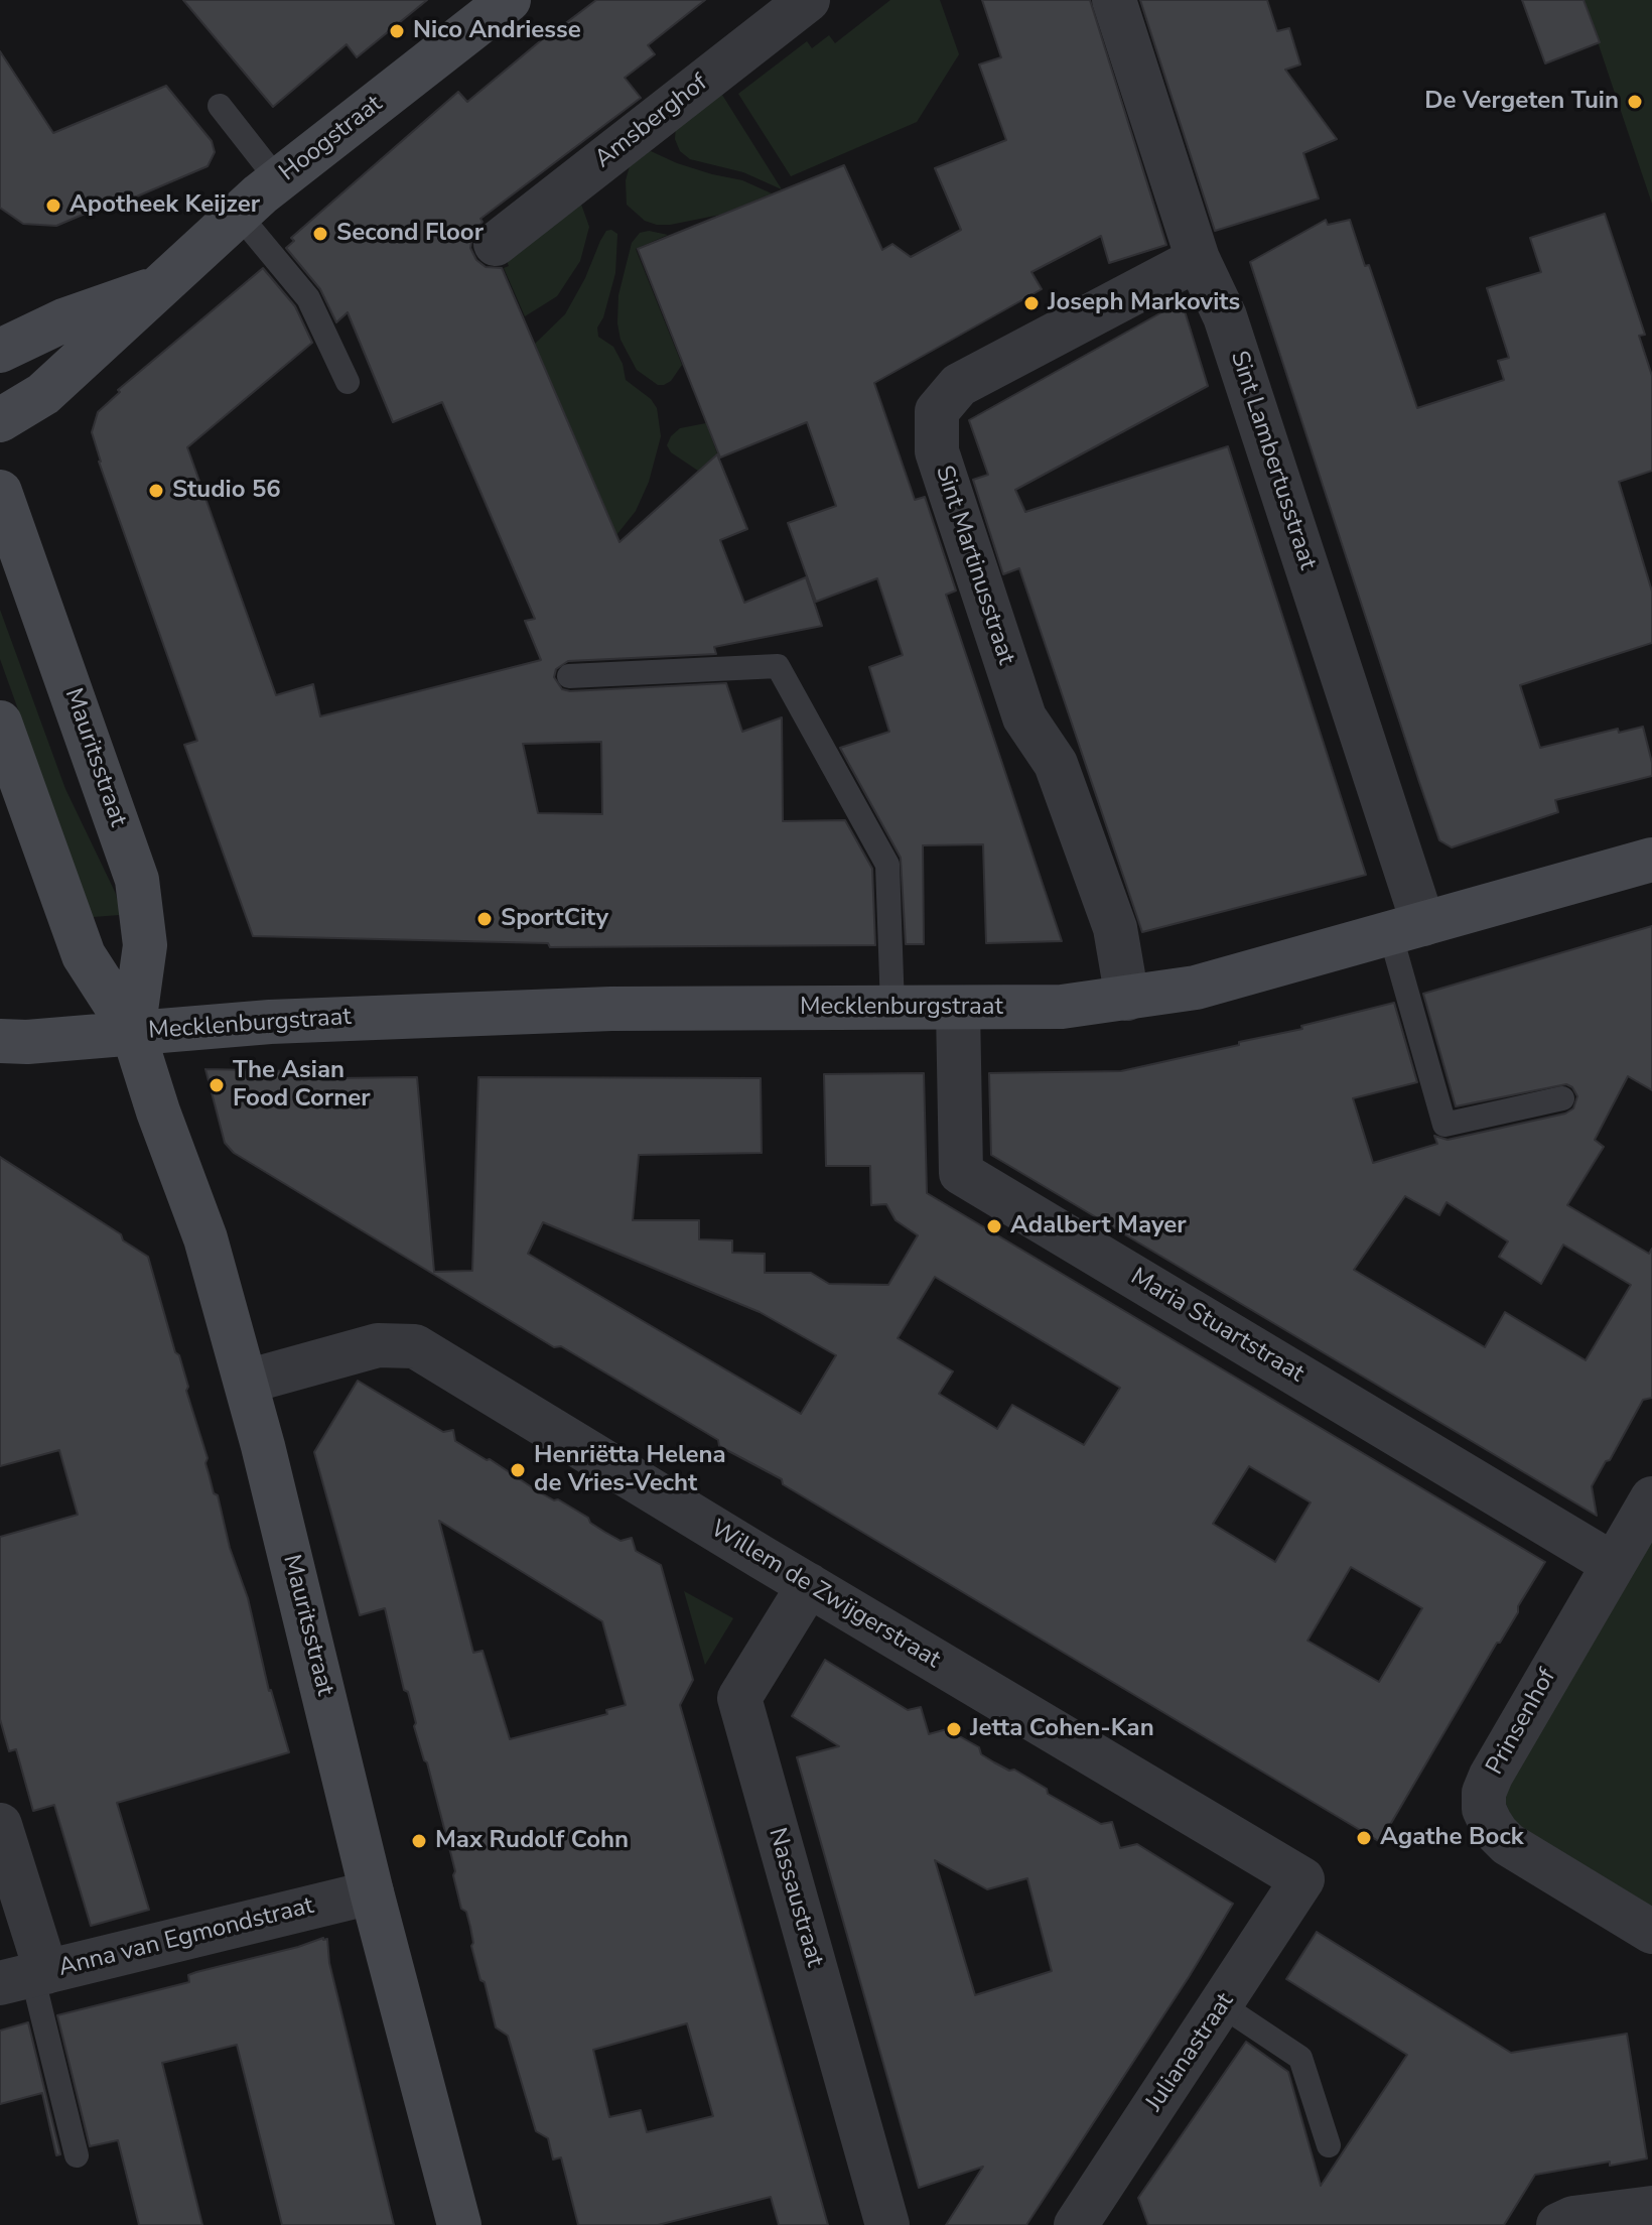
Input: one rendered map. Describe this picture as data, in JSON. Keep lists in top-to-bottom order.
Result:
{
  "streets": {
    "main road": ["Hoogstraat", "Mauritsstraat", "Mecklenburgstraat"],
    "street": [
      "Amsberghof",
      "Sint Lambertusstraat",
      "Sint Martinusstraat",
      "Maria Stuartstraat",
      "Willem de Zwijgerstraat",
      "Prinsenhof",
      "Nassaustraat",
      "Anna van Egmondstraat",
      "Julianastraat"
    ]
  },
  "crossings": [
    ["Sint Lambertusstraat", "Sint Martinusstraat"],
    ["Sint Lambertusstraat", "Mecklenburgstraat"],
    ["Sint Martinusstraat", "Mecklenburgstraat"],
    ["Mauritsstraat", "Mecklenburgstraat"],
    ["Mauritsstraat", "Willem de Zwijgerstraat"],
    ["Mauritsstraat", "Anna van Egmondstraat"],
    ["Mecklenburgstraat", "Maria Stuartstraat"],
    ["Maria Stuartstraat", "Prinsenhof"],
    ["Willem de Zwijgerstraat", "Nassaustraat"],
    ["Willem de Zwijgerstraat", "Julianastraat"]
  ],
  "places": [
    "Nico Andriesse",
    "De Vergeten Tuin",
    "Apotheek Keijzer",
    "Second Floor",
    "Joseph Markovits",
    "Studio 56",
    "SportCity",
    "The Asian Food Corner",
    "Adalbert Mayer",
    "Henriëtta Helena de Vries-Vecht",
    "Jetta Cohen-Kan",
    "Agathe Bock",
    "Max Rudolf Cohn"
  ]
}
